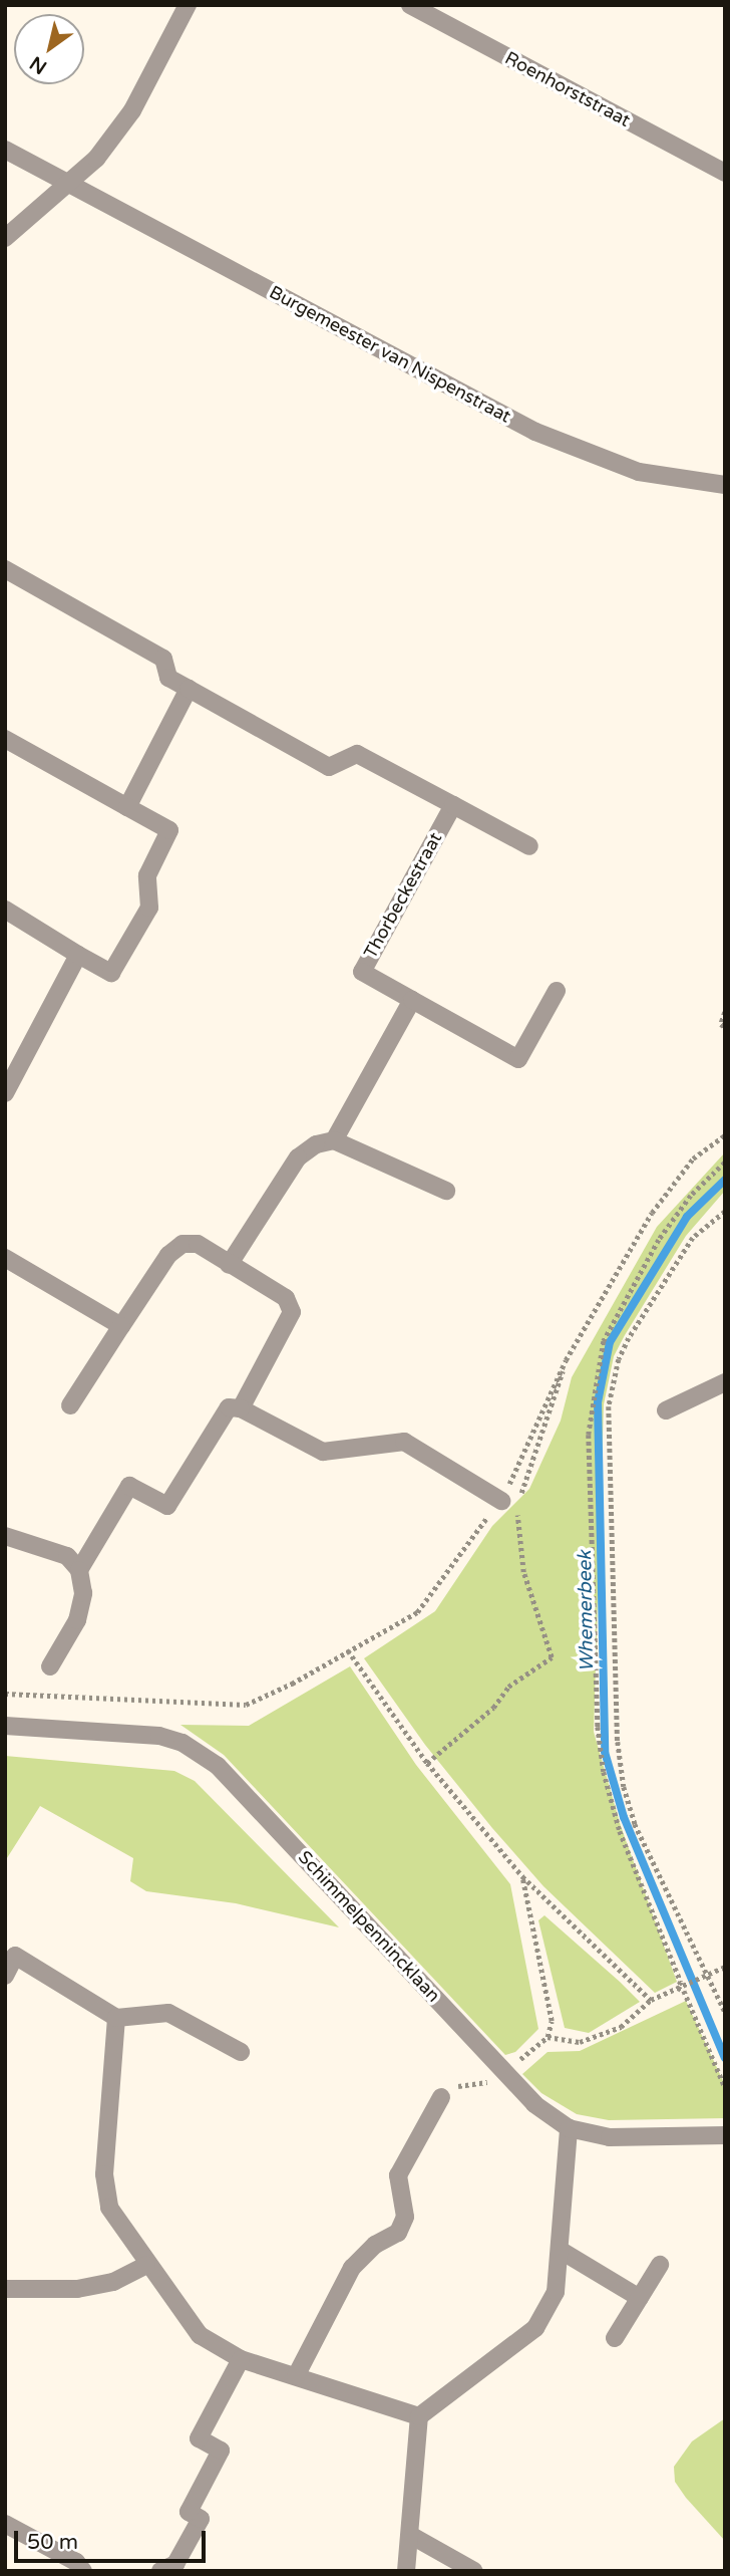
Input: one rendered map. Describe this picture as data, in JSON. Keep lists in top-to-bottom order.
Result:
{
  "streets": {
    "street": [
      "Roenhorststraat",
      "Burgemeester van Nispenstraat",
      "Thorbeckestraat",
      "Schimmelpennincklaan"
    ]
  },
  "water": ["Whemerbeek"],
  "scale_bar": "50 m",
  "north": "bottom left"
}
